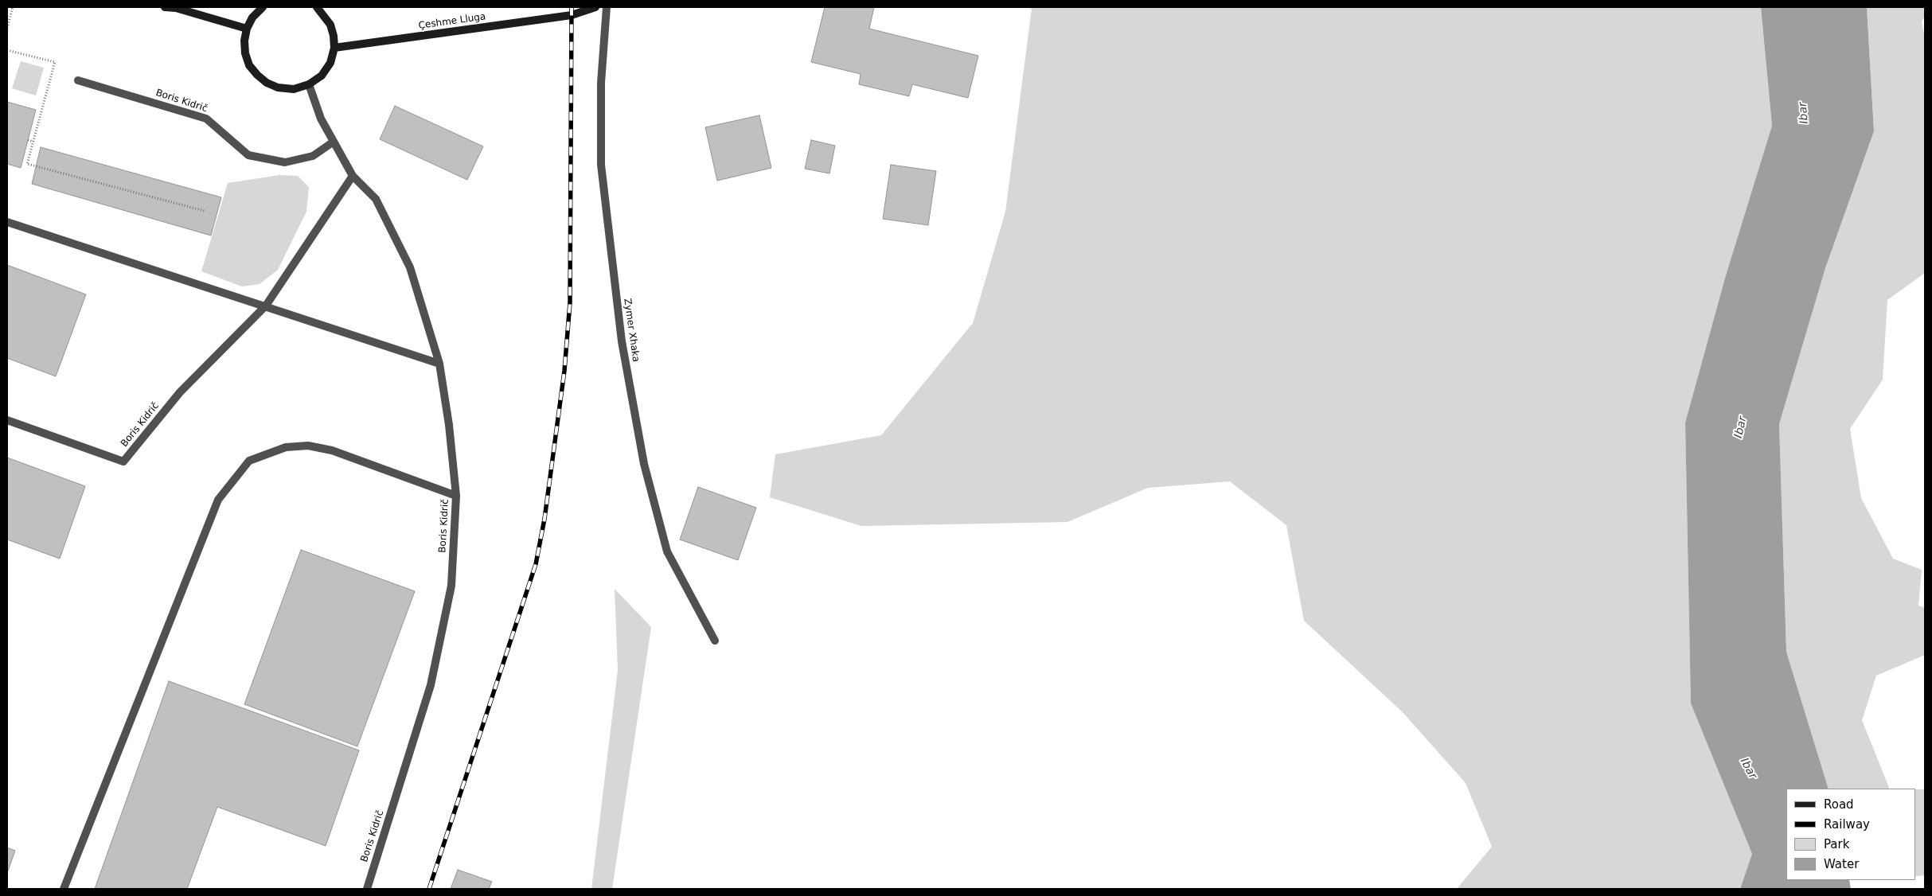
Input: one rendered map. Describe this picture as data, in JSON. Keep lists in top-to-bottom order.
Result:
{
  "streets": {
    "main road": ["Çeshme Lluga"],
    "street": ["Boris Kidrič", "Zymer Xhaka"]
  },
  "water": ["Ibar"],
  "legend": [
    "Road",
    "Railway",
    "Park",
    "Water"
  ]
}
